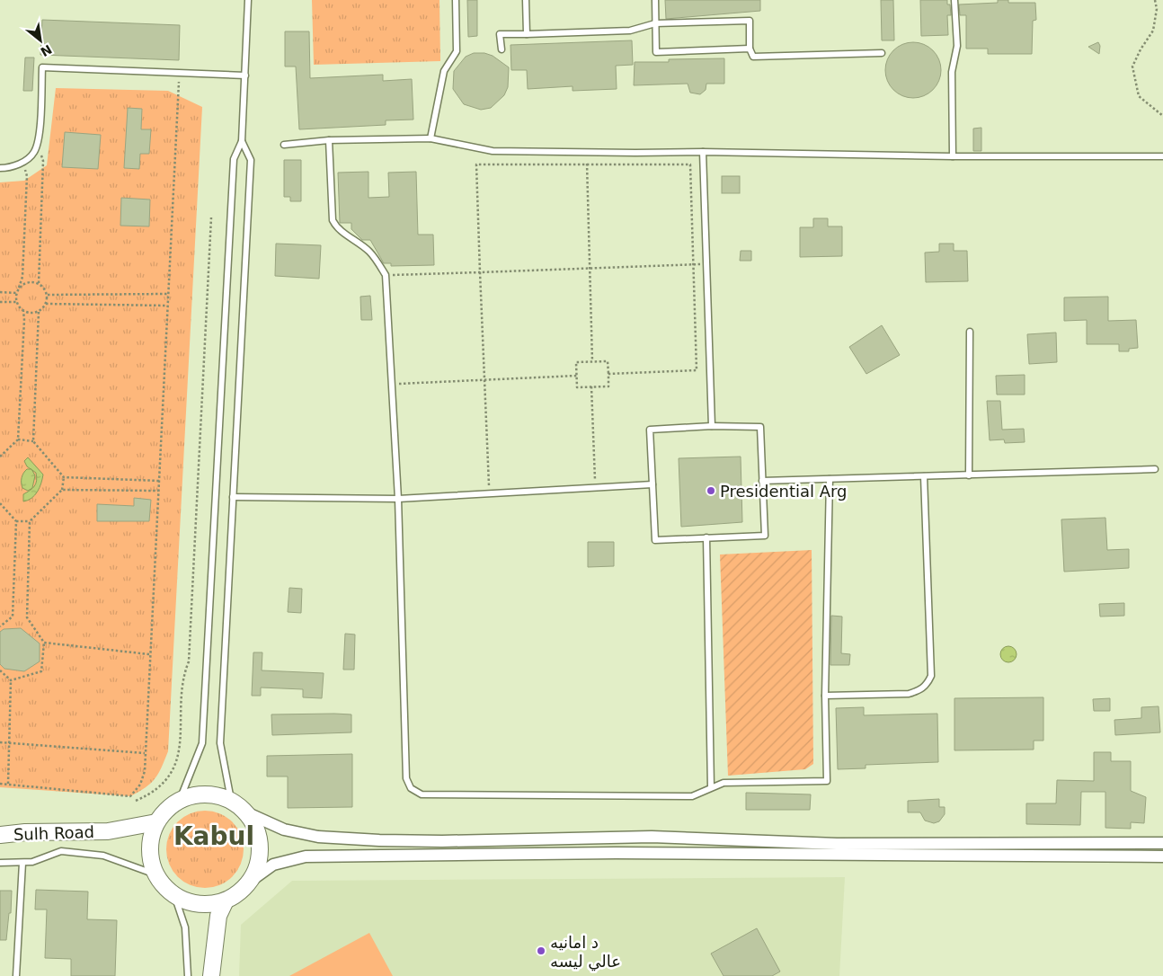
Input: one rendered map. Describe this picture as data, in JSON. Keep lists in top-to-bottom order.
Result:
{
  "streets": {
    "street": ["Sulh Road"]
  },
  "districts": ["Kabul"],
  "places": ["Presidential Arg", "د امانیه عالي لیسه"],
  "north": "bottom right"
}
